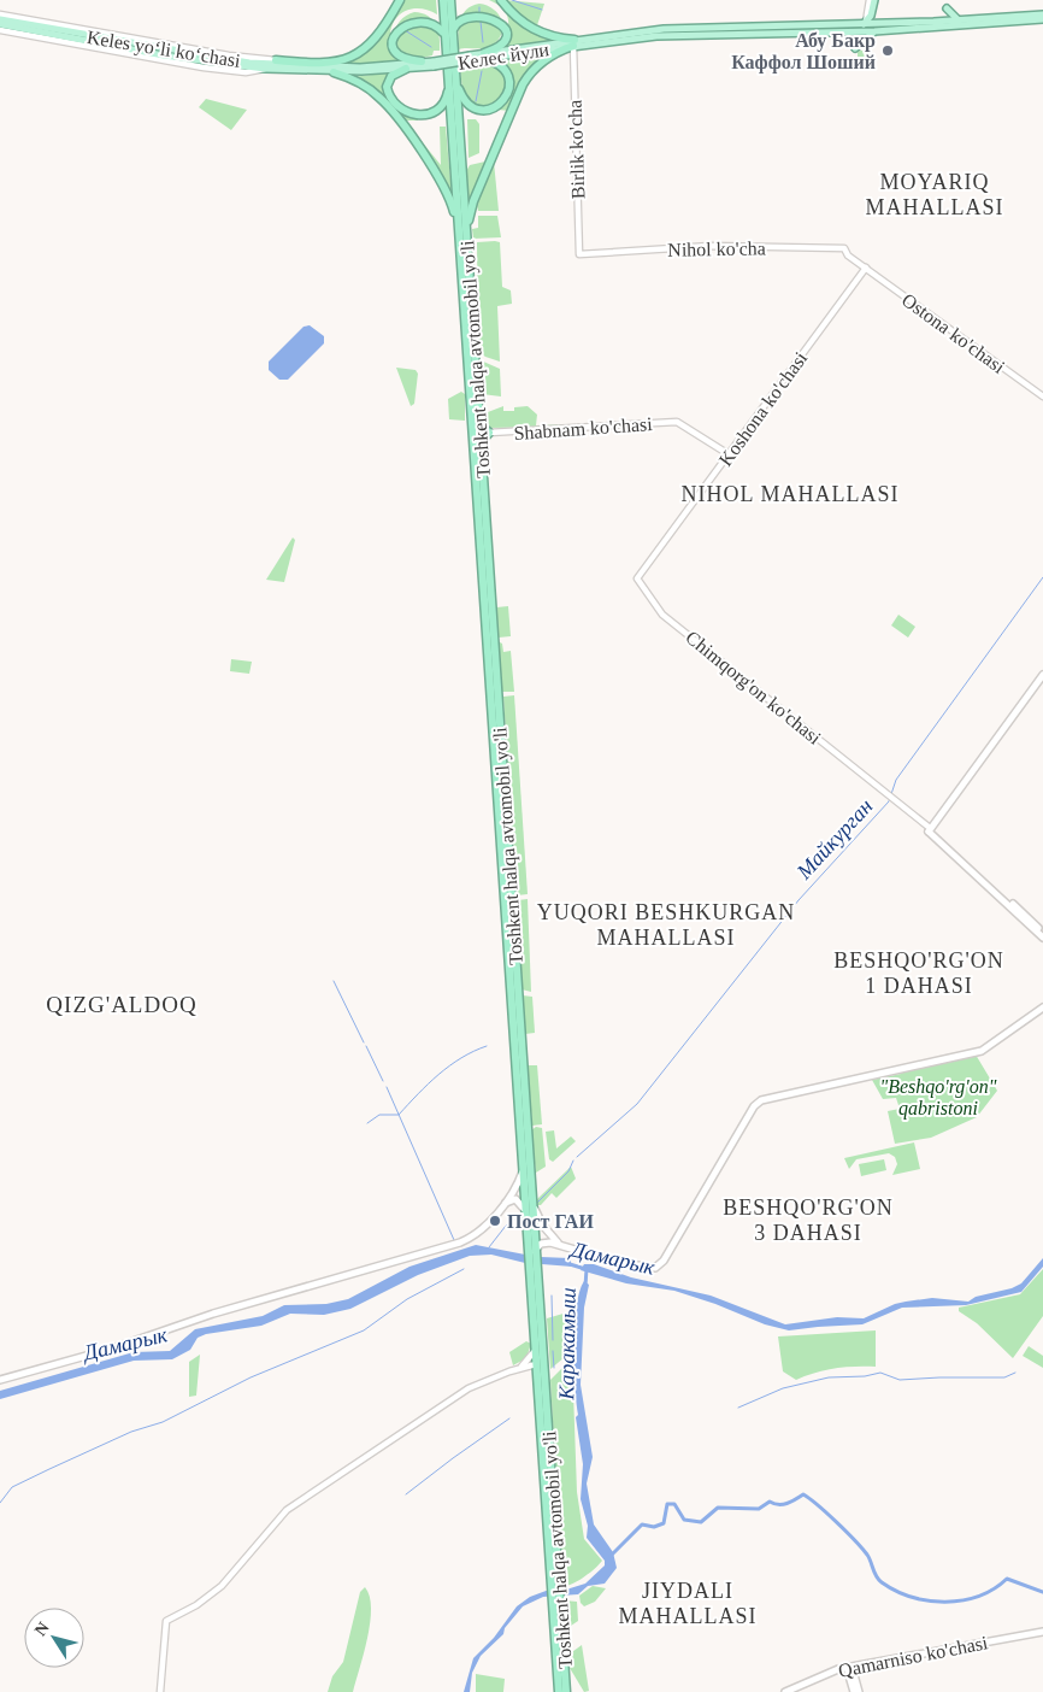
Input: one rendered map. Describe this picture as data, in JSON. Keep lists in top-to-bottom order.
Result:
{
  "streets": {
    "highway": ["Toshkent halqa avtomobil yo'li"],
    "main road": ["Keles yoʻli koʻchasi", "Келес йули", "Qamarniso ko'chasi"],
    "street": [
      "Birlik ko'cha",
      "Nihol ko'cha",
      "Ostona ko'chasi",
      "Koshona ko'chasi",
      "Shabnam ko'chasi",
      "Chimqorg'on ko'chasi"
    ]
  },
  "crossings": [
    ["Келес йули", "Birlik ko'cha"],
    ["Birlik ko'cha", "Nihol ko'cha"],
    ["Nihol ko'cha", "Ostona ko'chasi"],
    ["Ostona ko'chasi", "Koshona ko'chasi"],
    ["Koshona ko'chasi", "Shabnam ko'chasi"],
    ["Koshona ko'chasi", "Chimqorg'on ko'chasi"]
  ],
  "districts": [
    "MOYARIQ MAHALLASI",
    "NIHOL MAHALLASI",
    "YUQORI BESHKURGAN MAHALLASI",
    "BESHQO'RG'ON 1 DAHASI",
    "QIZG'ALDOQ",
    "BESHQO'RG'ON 3 DAHASI",
    "JIYDALI MAHALLASI"
  ],
  "water": ["Майкурган", "Дамарык", "Каракамыш"],
  "parks": ["\"Beshqo'rg'on\" qabristoni"],
  "places": ["Абу Бакр Каффол Шоший", "Пост ГАИ"],
  "north": "top left"
}
